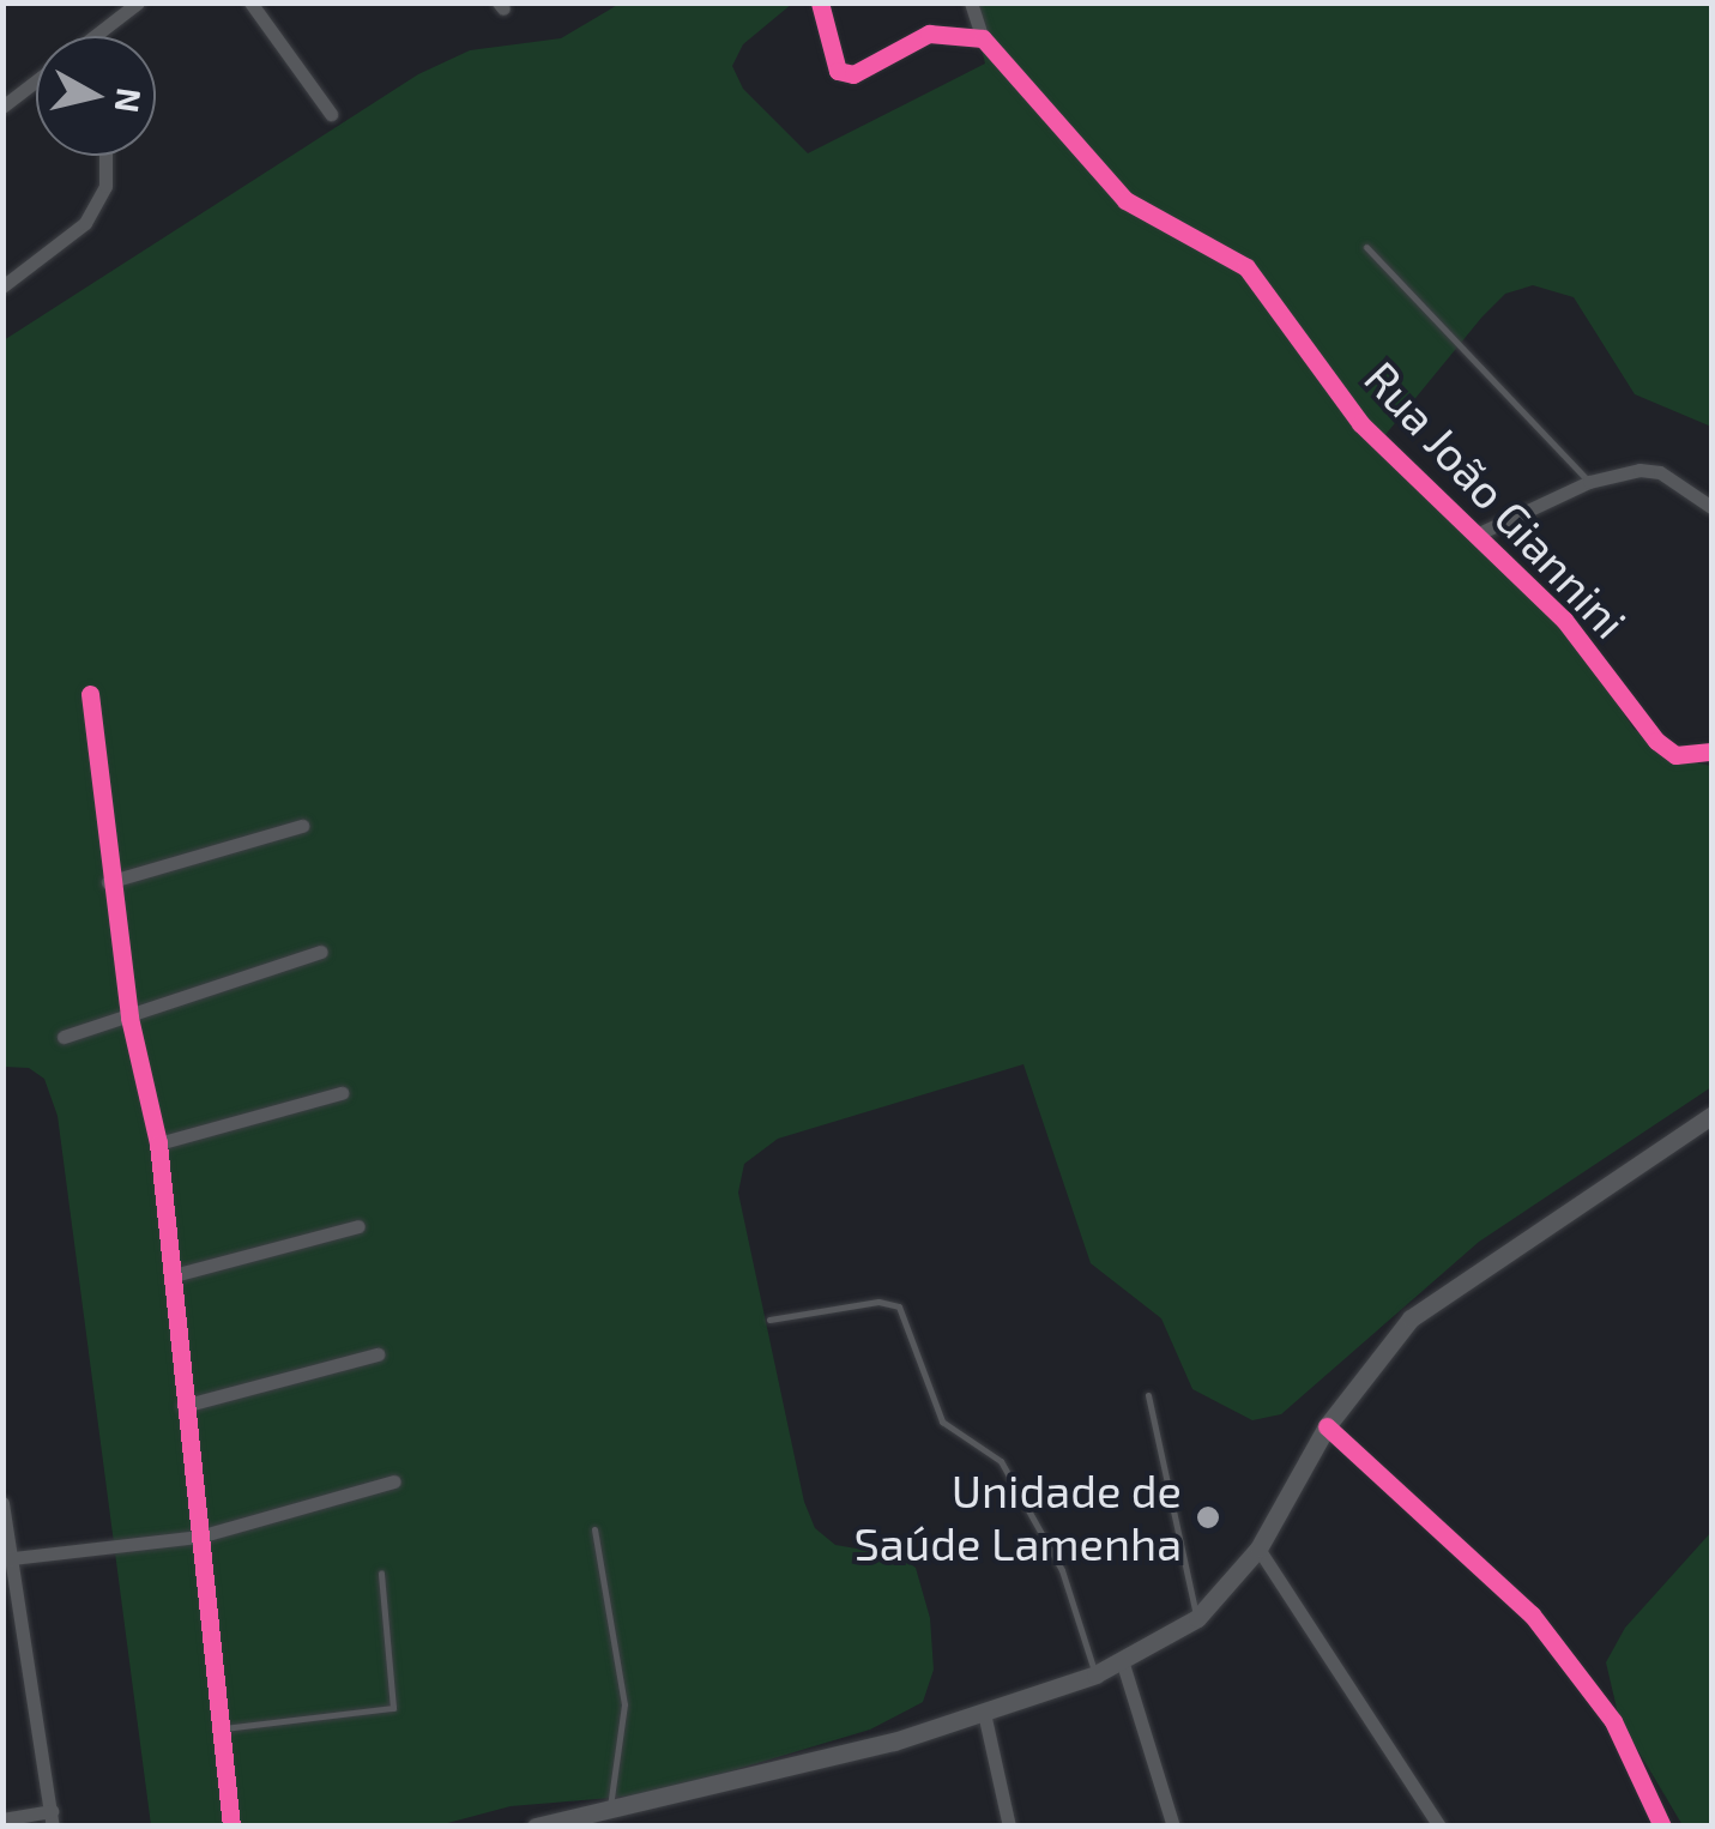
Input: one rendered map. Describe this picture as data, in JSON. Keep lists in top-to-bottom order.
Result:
{
  "streets": {
    "street": ["Rua João Giannini"]
  },
  "places": ["Unidade de Saúde Lamenha"],
  "north": "right"
}
